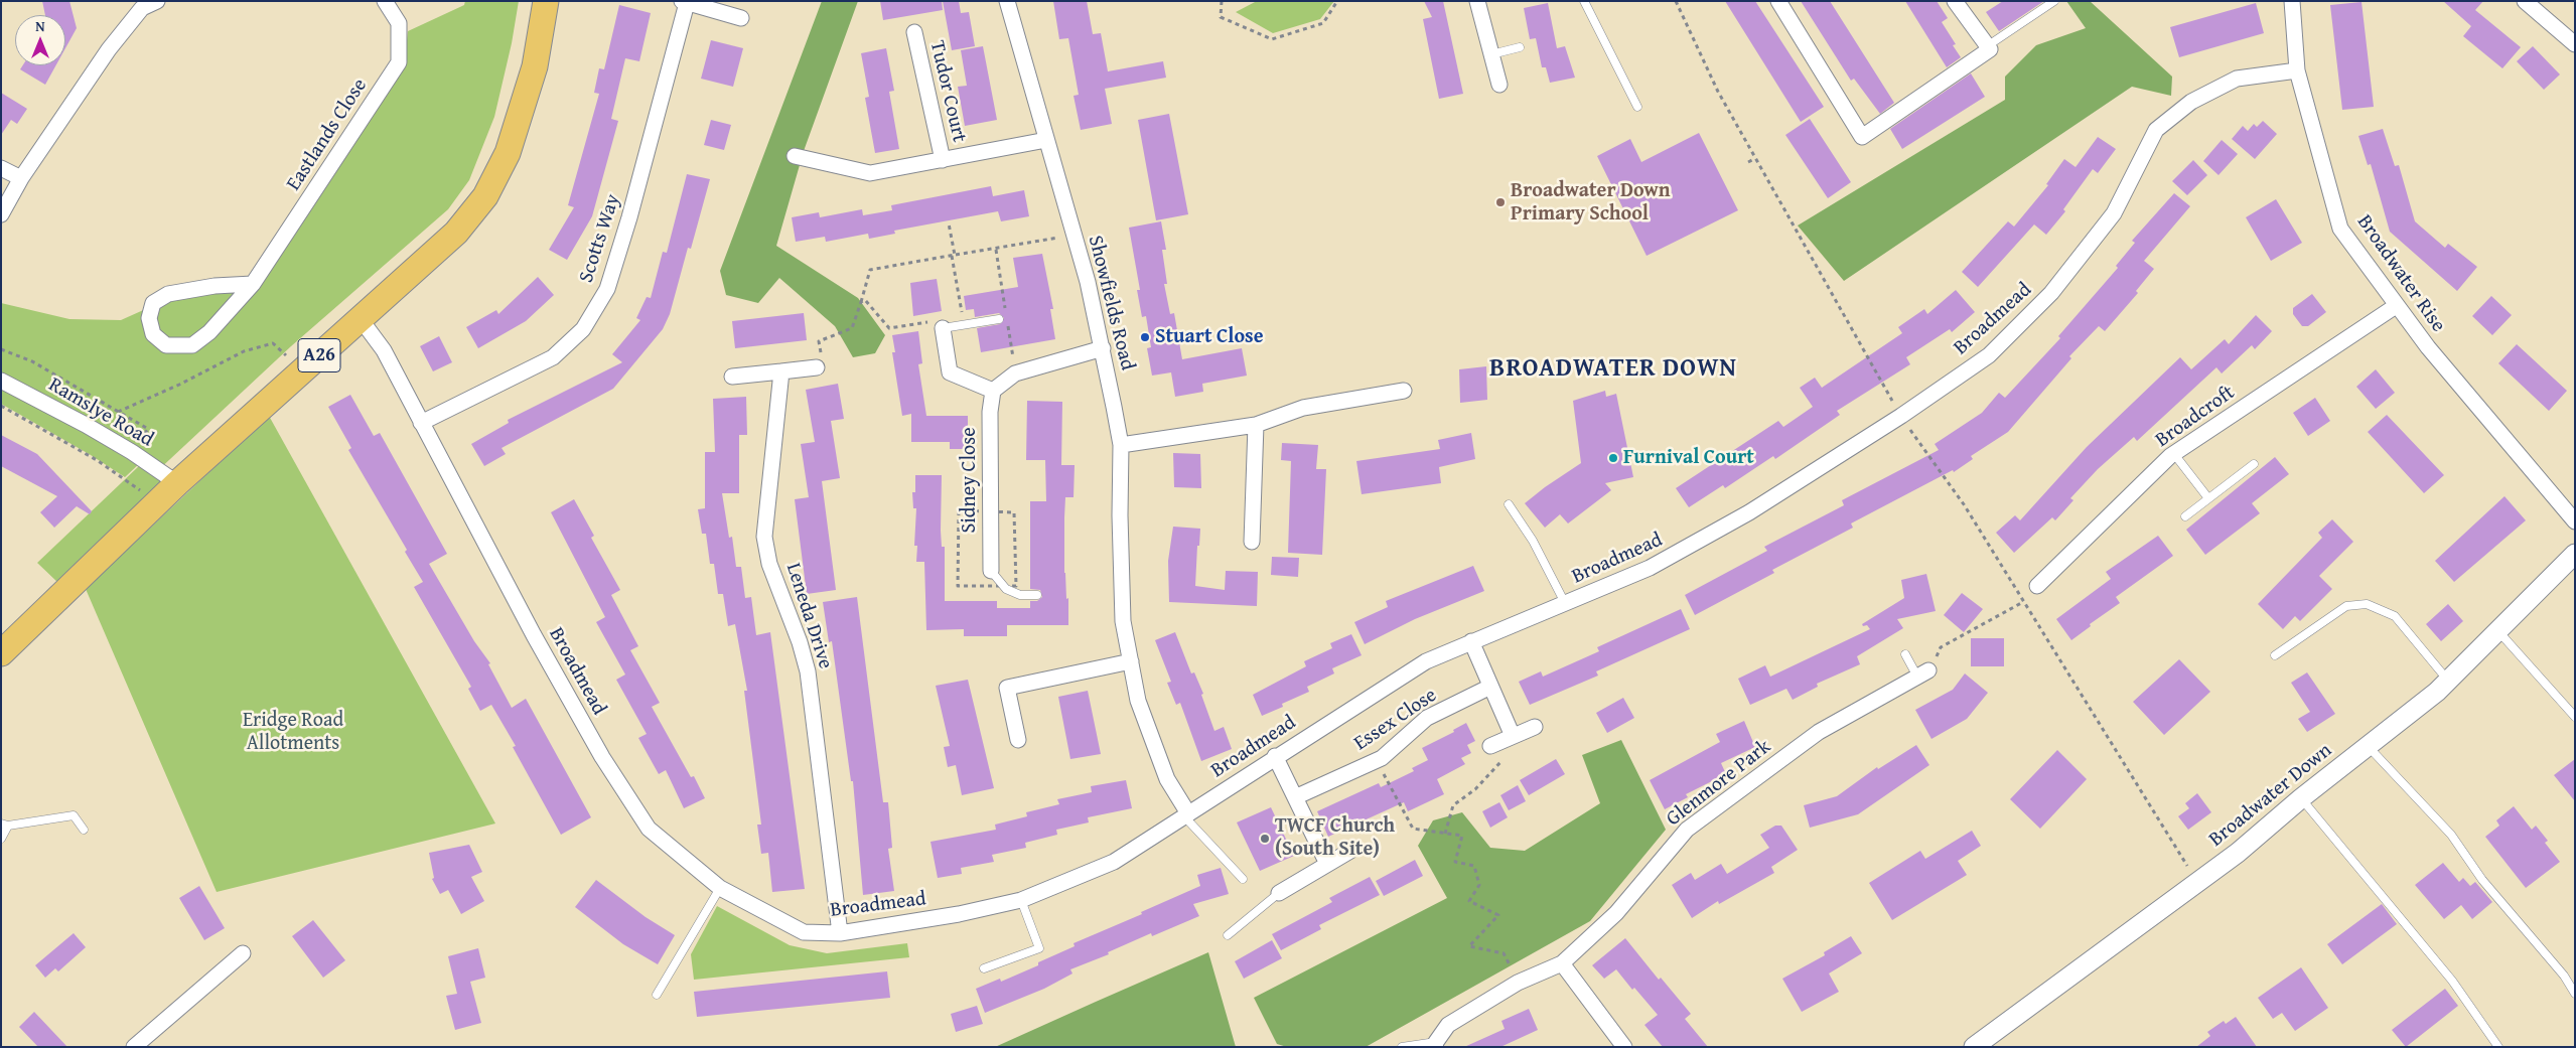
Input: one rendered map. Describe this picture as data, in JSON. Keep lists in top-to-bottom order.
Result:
{
  "streets": {
    "highway": ["A26"],
    "street": [
      "Tudor Court",
      "Eastlands Close",
      "Scotts Way",
      "Broadwater Rise",
      "Showfields Road",
      "Broadmead",
      "Ramslye Road",
      "Broadcroft",
      "Sidney Close",
      "Leneda Drive",
      "Essex Close",
      "Glenmore Park",
      "Broadwater Down"
    ]
  },
  "crossings": [
    ["Tudor Court", "Showfields Road"],
    ["Scotts Way", "Broadmead"],
    ["Broadwater Rise", "Broadmead"],
    ["Broadwater Rise", "Broadcroft"],
    ["Showfields Road", "Broadmead"],
    ["Broadmead", "A26"],
    ["Broadmead", "Leneda Drive"],
    ["A26", "Ramslye Road"]
  ],
  "districts": ["BROADWATER DOWN"],
  "parks": ["Eridge Road Allotments"],
  "places": [
    "Broadwater Down Primary School",
    "Stuart Close",
    "Furnival Court",
    "TWCF Church (South Site)"
  ],
  "north": "top"
}
